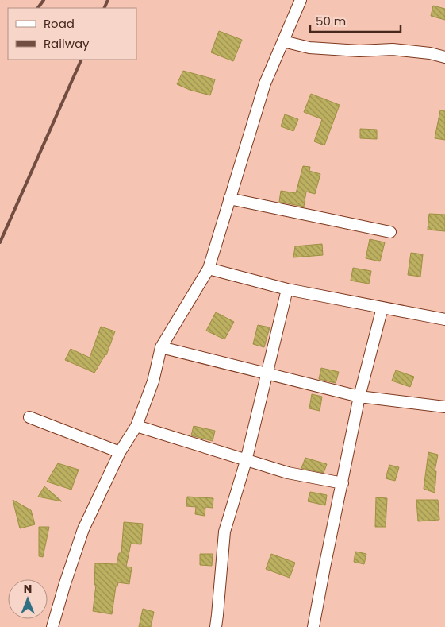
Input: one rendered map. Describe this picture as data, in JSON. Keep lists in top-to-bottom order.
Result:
{
  "legend": ["Road", "Railway"],
  "scale_bar": "50 m",
  "north": "top"
}
